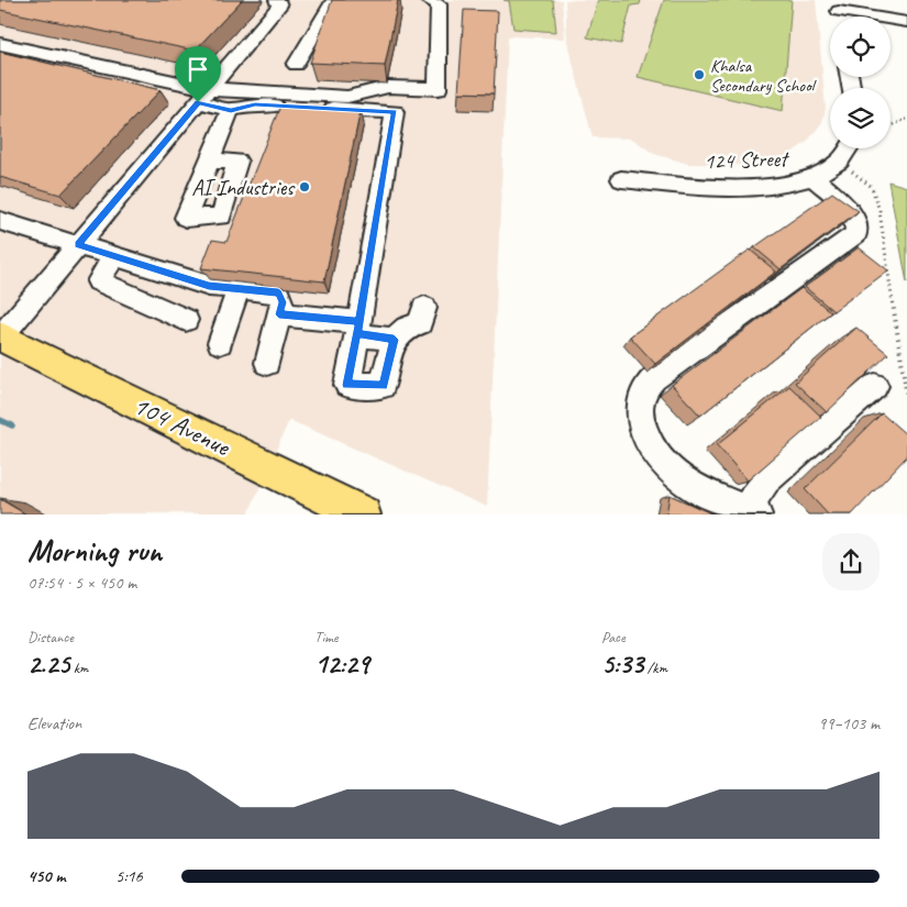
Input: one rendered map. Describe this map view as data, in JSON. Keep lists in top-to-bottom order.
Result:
{
  "streets": {
    "main road": ["104 Avenue"],
    "street": ["124 Street"]
  },
  "places": ["Khalsa Secondary School", "AI Industries"],
  "page": {
    "heading": ["Morning run", "07:54 · 5 × 450 m"],
    "stats": [
      ["Distance", "2.25 km"],
      ["Time", "12:29"],
      ["Pace", "5:33 /km"]
    ],
    "chart": ["Elevation", "99–103 m"],
    "list": [
      {
        "name": "450 m",
        "note": "5:16"
      }
    ]
  }
}
